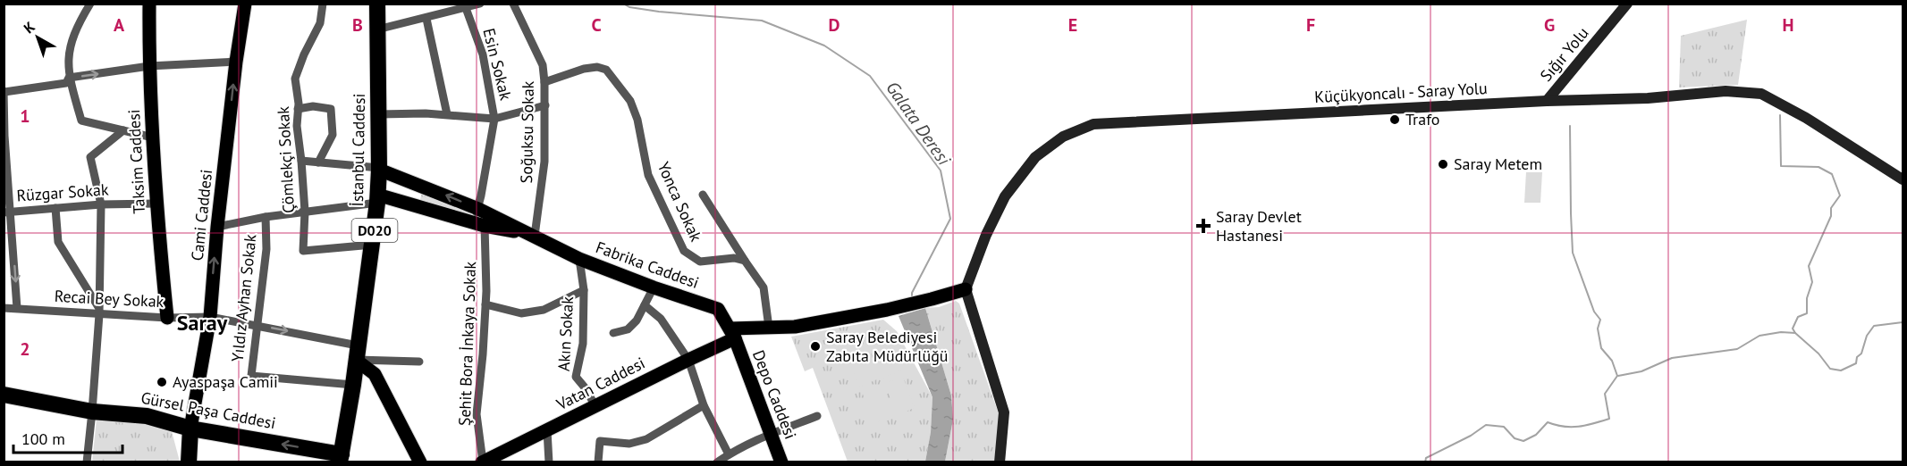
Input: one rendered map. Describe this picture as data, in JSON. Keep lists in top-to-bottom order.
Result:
{
  "streets": {
    "highway": ["İstanbul Caddesi", "D020", "Gürsel Paşa Caddesi"],
    "main road": [
      "Sığır Yolu",
      "Küçükyoncalı - Saray Yolu",
      "Taksim Caddesi",
      "Cami Caddesi",
      "Fabrika Caddesi",
      "Vatan Caddesi",
      "Depo Caddesi"
    ],
    "street": [
      "Esin Sokak",
      "Soğuksu Sokak",
      "Çömlekçi Sokak",
      "Rüzgar Sokak",
      "Yonca Sokak",
      "Yıldız Ayhan Sokak",
      "Recai Bey Sokak",
      "Akın Sokak",
      "Şehit Bora İnkaya Sokak"
    ]
  },
  "crossings": [
    ["Sığır Yolu", "Küçükyoncalı - Saray Yolu"],
    ["Esin Sokak", "Fabrika Caddesi"],
    ["Esin Sokak", "Şehit Bora İnkaya Sokak"],
    ["Küçükyoncalı - Saray Yolu", "Vatan Caddesi"],
    ["Soğuksu Sokak", "Yonca Sokak"],
    ["Soğuksu Sokak", "Fabrika Caddesi"],
    ["İstanbul Caddesi", "Çömlekçi Sokak"],
    ["İstanbul Caddesi", "Fabrika Caddesi"],
    ["İstanbul Caddesi", "Yıldız Ayhan Sokak"],
    ["İstanbul Caddesi", "Recai Bey Sokak"],
    ["İstanbul Caddesi", "Gürsel Paşa Caddesi"],
    ["Taksim Caddesi", "Rüzgar Sokak"],
    ["Taksim Caddesi", "Recai Bey Sokak"],
    ["Cami Caddesi", "Recai Bey Sokak"],
    ["Cami Caddesi", "Gürsel Paşa Caddesi"],
    ["Fabrika Caddesi", "Akın Sokak"],
    ["Fabrika Caddesi", "Şehit Bora İnkaya Sokak"],
    ["Fabrika Caddesi", "Vatan Caddesi"],
    ["Fabrika Caddesi", "Depo Caddesi"],
    ["Yıldız Ayhan Sokak", "Recai Bey Sokak"],
    ["Akın Sokak", "Vatan Caddesi"],
    ["Şehit Bora İnkaya Sokak", "Vatan Caddesi"],
    ["Vatan Caddesi", "Depo Caddesi"]
  ],
  "one_way": ["Cami Caddesi", "Gürsel Paşa Caddesi"],
  "districts": ["Saray"],
  "water": ["Galata Deresi"],
  "places": {
    "other": [
      "Trafo",
      "Saray Metem",
      "Saray Belediyesi Zabıta Müdürlüğü",
      "Ayaspaşa Camii"
    ],
    "health": ["Saray Devlet Hastanesi"]
  },
  "scale_bar": "100 m",
  "north": "top left",
  "grid": {
    "columns": [
      "A",
      "B",
      "C",
      "D",
      "E",
      "F",
      "G",
      "H"
    ],
    "rows": ["1", "2"]
  }
}
